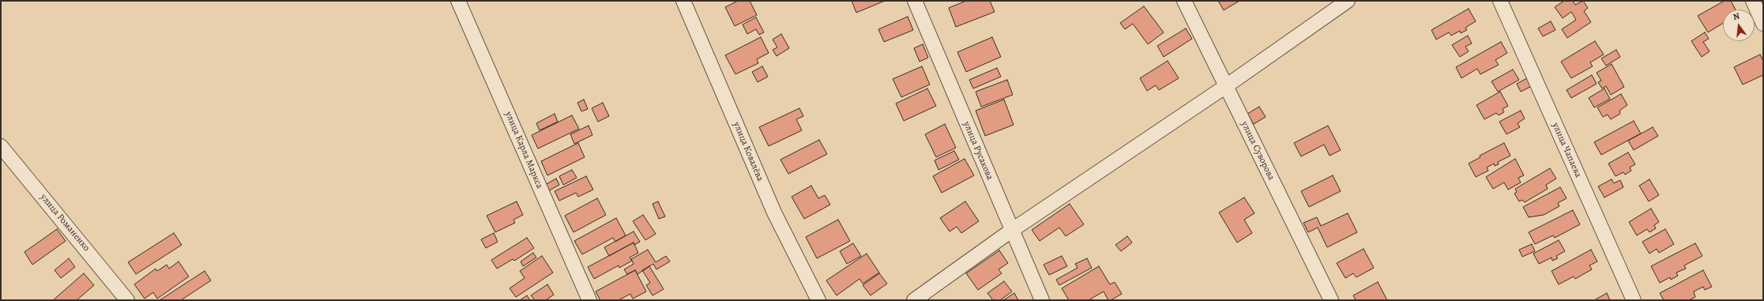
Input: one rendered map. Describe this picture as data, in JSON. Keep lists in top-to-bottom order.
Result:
{
  "streets": {
    "street": [
      "улица Карла Маркса",
      "улица Чапаева",
      "улица Русакова",
      "улица Суворова",
      "улица Ковалёва",
      "улица Романенко"
    ]
  },
  "north": "top"
}
